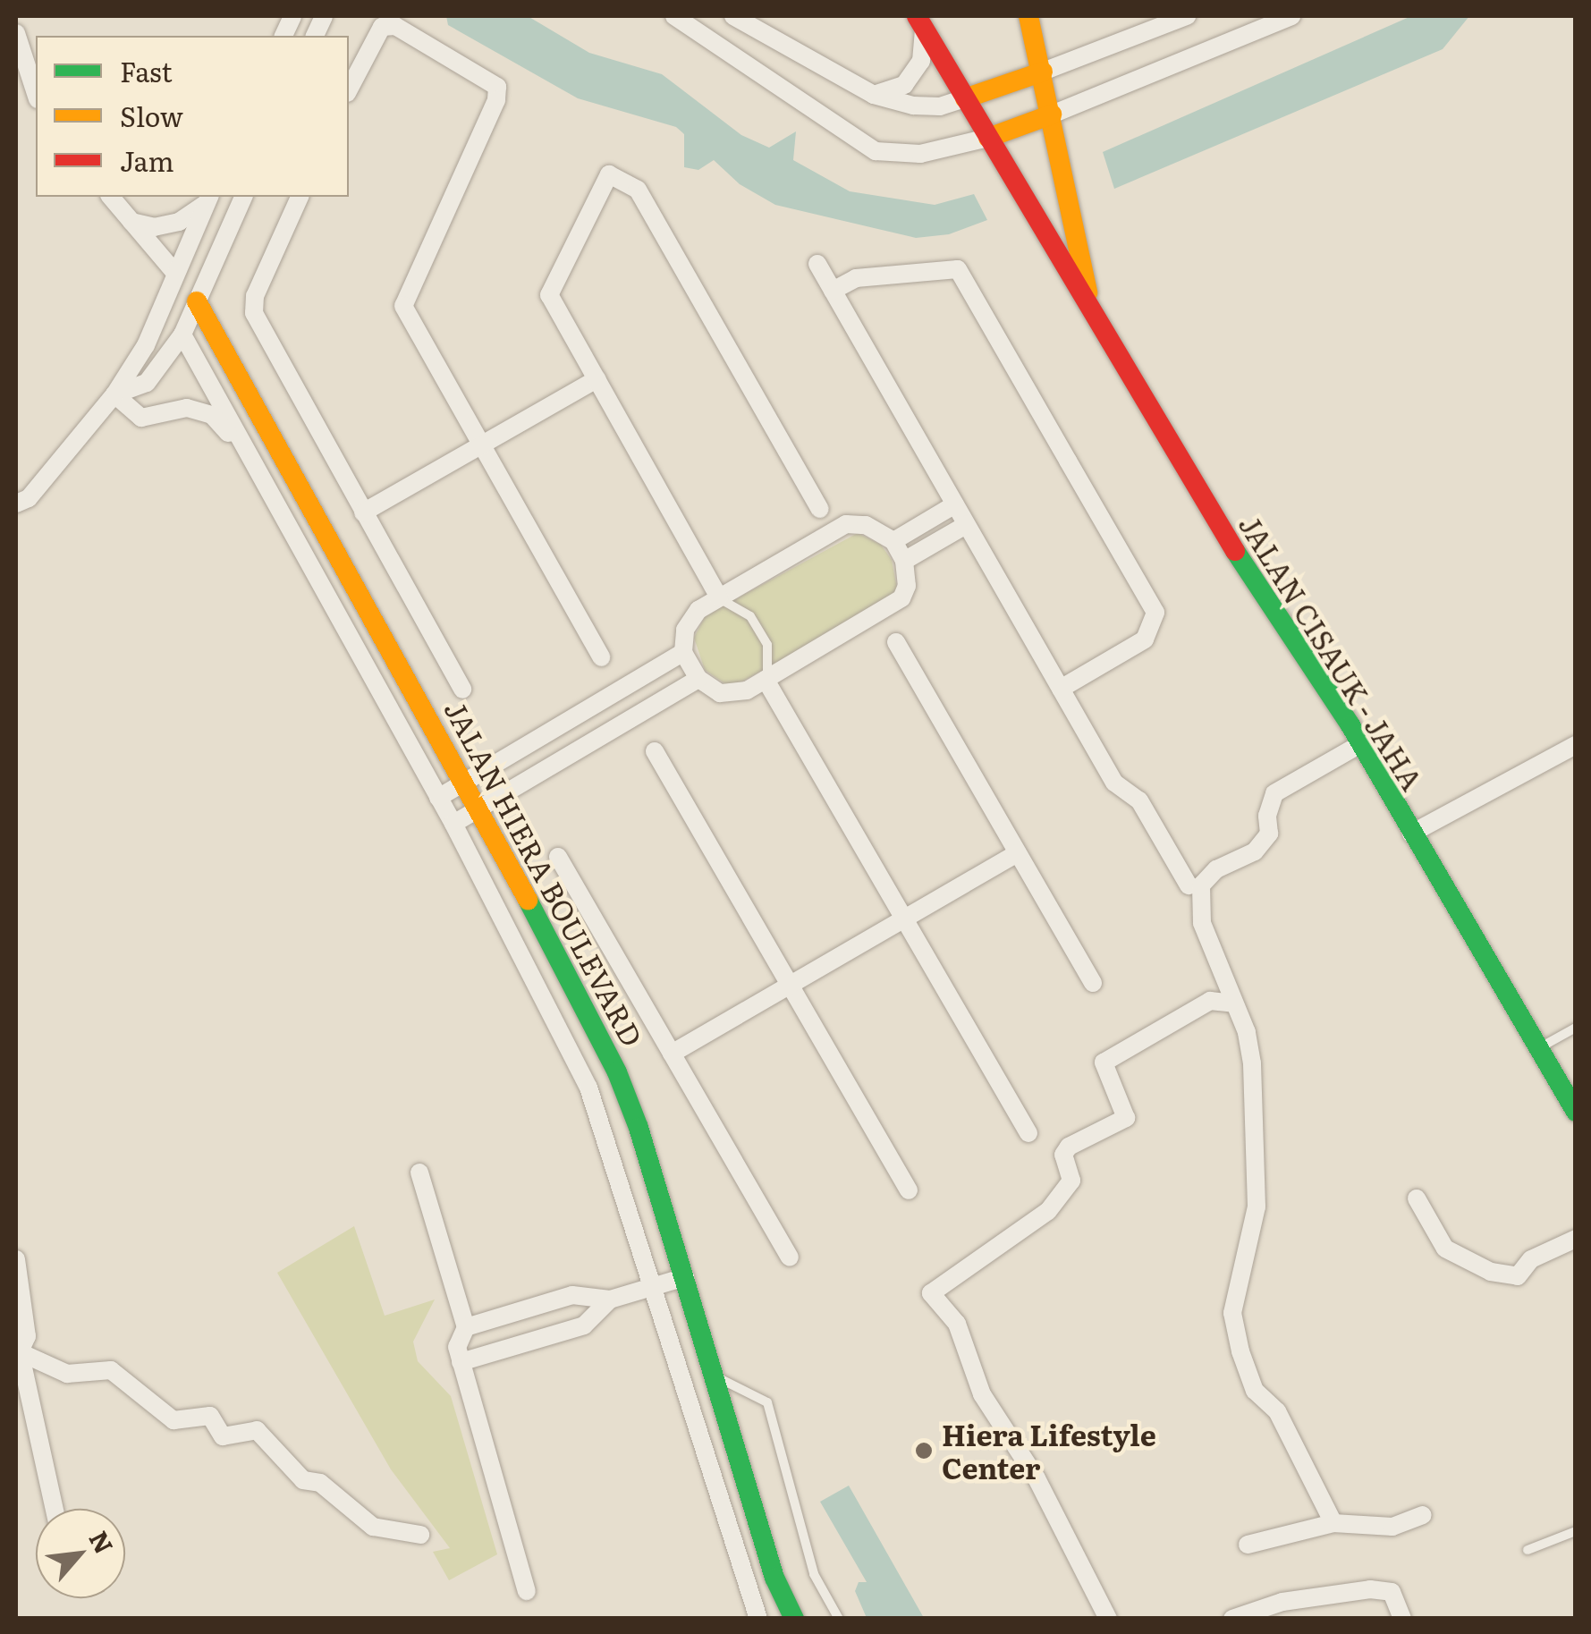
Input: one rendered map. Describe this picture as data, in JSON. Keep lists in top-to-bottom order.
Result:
{
  "streets": {
    "main road": ["JALAN CISAUK - JAHA", "JALAN HIERA BOULEVARD"]
  },
  "places": ["Hiera Lifestyle Center"],
  "legend": ["Fast", "Slow", "Jam"],
  "north": "top right"
}
